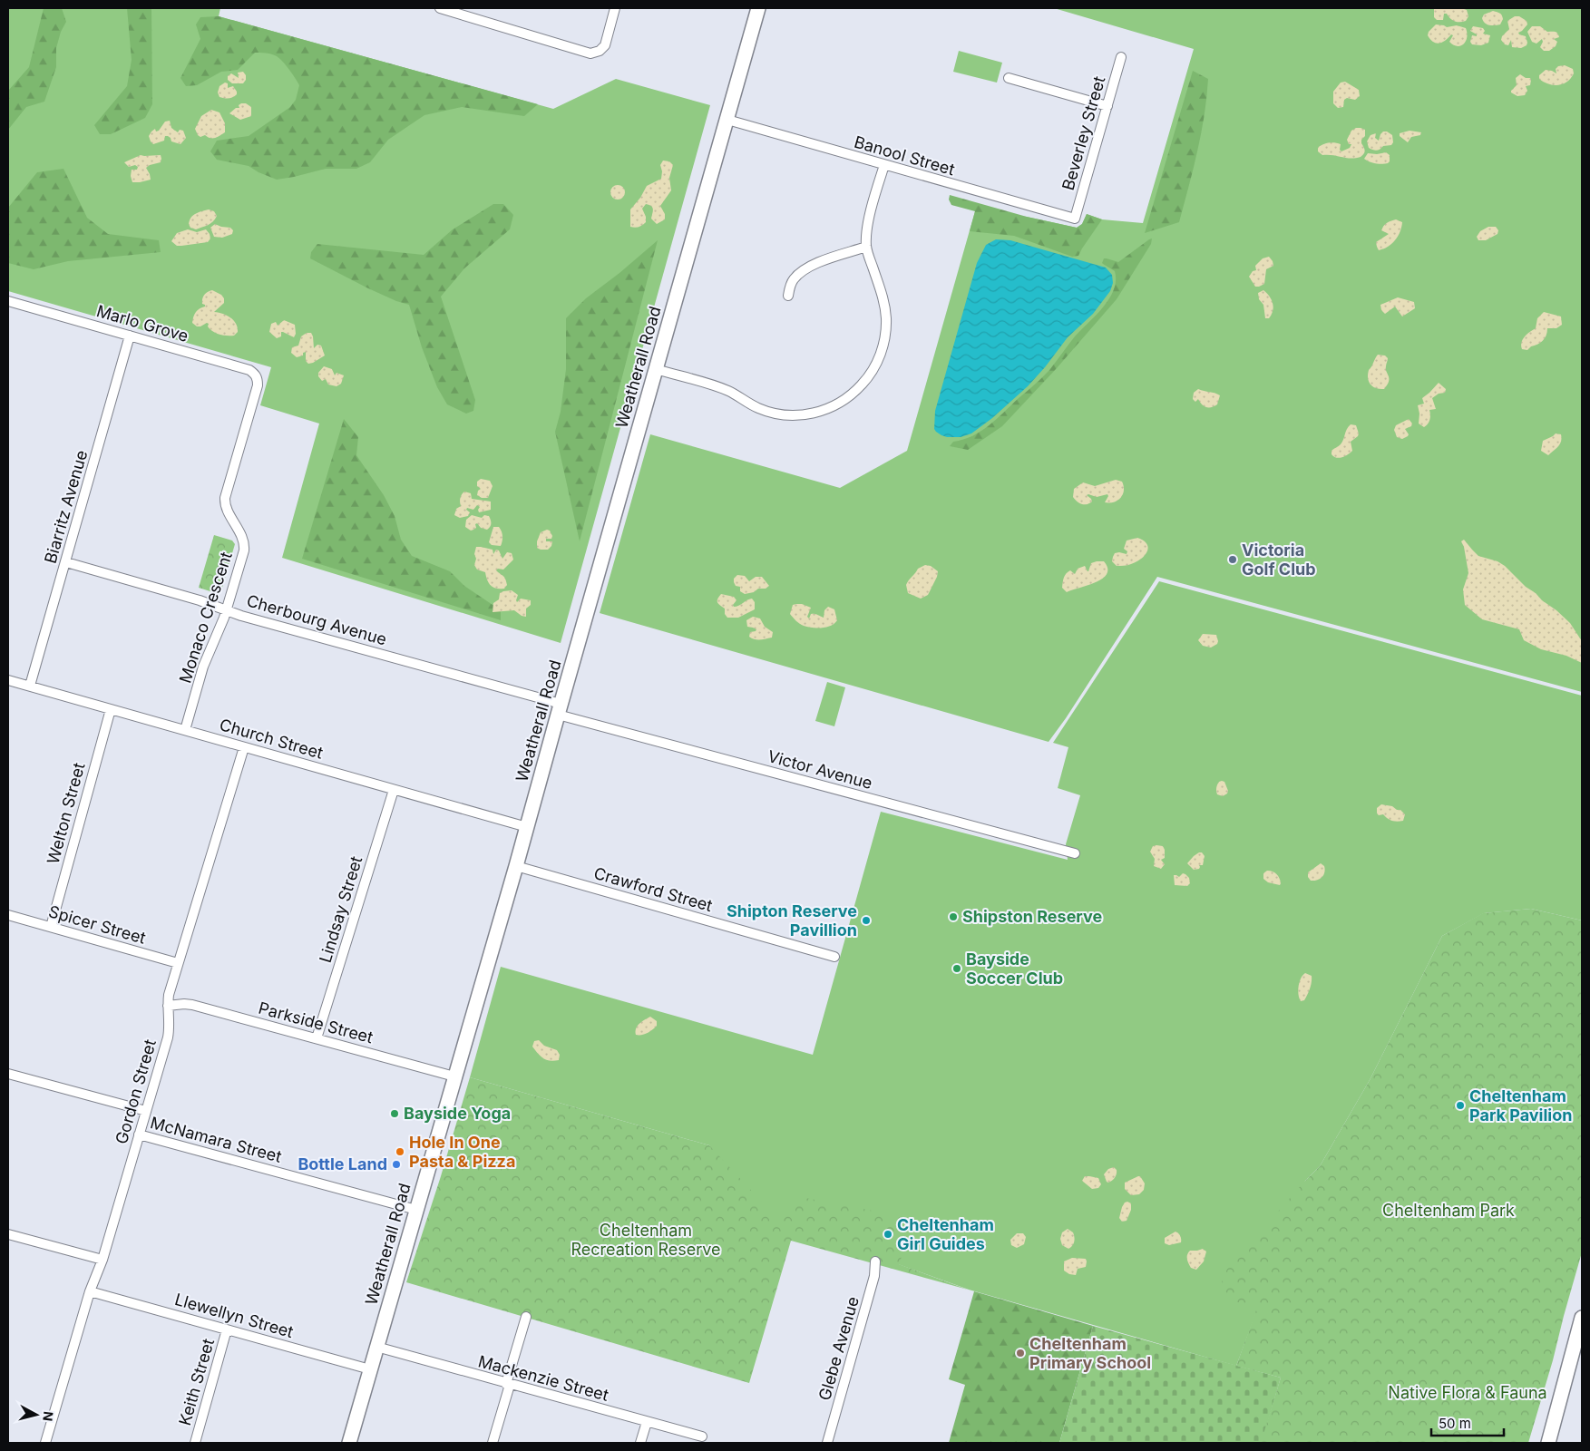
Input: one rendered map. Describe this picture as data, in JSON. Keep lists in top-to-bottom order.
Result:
{
  "streets": {
    "street": [
      "Beverley Street",
      "Banool Street",
      "Marlo Grove",
      "Weatherall Road",
      "Biarritz Avenue",
      "Monaco Crescent",
      "Cherbourg Avenue",
      "Church Street",
      "Victor Avenue",
      "Welton Street",
      "Crawford Street",
      "Lindsay Street",
      "Spicer Street",
      "Parkside Street",
      "Gordon Street",
      "McNamara Street",
      "Llewellyn Street",
      "Glebe Avenue",
      "Mackenzie Street",
      "Keith Street"
    ]
  },
  "crossings": [
    ["Beverley Street", "Banool Street"],
    ["Banool Street", "Weatherall Road"],
    ["Marlo Grove", "Biarritz Avenue"],
    ["Marlo Grove", "Monaco Crescent"],
    ["Weatherall Road", "Cherbourg Avenue"],
    ["Weatherall Road", "Church Street"],
    ["Weatherall Road", "Victor Avenue"],
    ["Weatherall Road", "Crawford Street"],
    ["Weatherall Road", "Parkside Street"],
    ["Weatherall Road", "McNamara Street"],
    ["Weatherall Road", "Llewellyn Street"],
    ["Weatherall Road", "Mackenzie Street"],
    ["Biarritz Avenue", "Cherbourg Avenue"],
    ["Biarritz Avenue", "Church Street"],
    ["Monaco Crescent", "Cherbourg Avenue"],
    ["Monaco Crescent", "Church Street"],
    ["Cherbourg Avenue", "Victor Avenue"],
    ["Church Street", "Welton Street"],
    ["Church Street", "Lindsay Street"],
    ["Church Street", "Gordon Street"],
    ["Welton Street", "Spicer Street"],
    ["Lindsay Street", "Parkside Street"],
    ["Spicer Street", "Gordon Street"],
    ["Parkside Street", "Gordon Street"],
    ["Gordon Street", "McNamara Street"],
    ["Gordon Street", "Llewellyn Street"],
    ["Llewellyn Street", "Keith Street"]
  ],
  "parks": ["Cheltenham Park", "Cheltenham Recreation Reserve", "Native Flora & Fauna"],
  "places": [
    "Victoria Golf Club",
    "Shipston Reserve",
    "Shipton Reserve Pavillion",
    "Bayside Soccer Club",
    "Cheltenham Park Pavilion",
    "Bayside Yoga",
    "Hole In One Pasta & Pizza",
    "Bottle Land",
    "Cheltenham Girl Guides",
    "Cheltenham Primary School"
  ],
  "scale_bar": "50 m",
  "north": "right"
}
